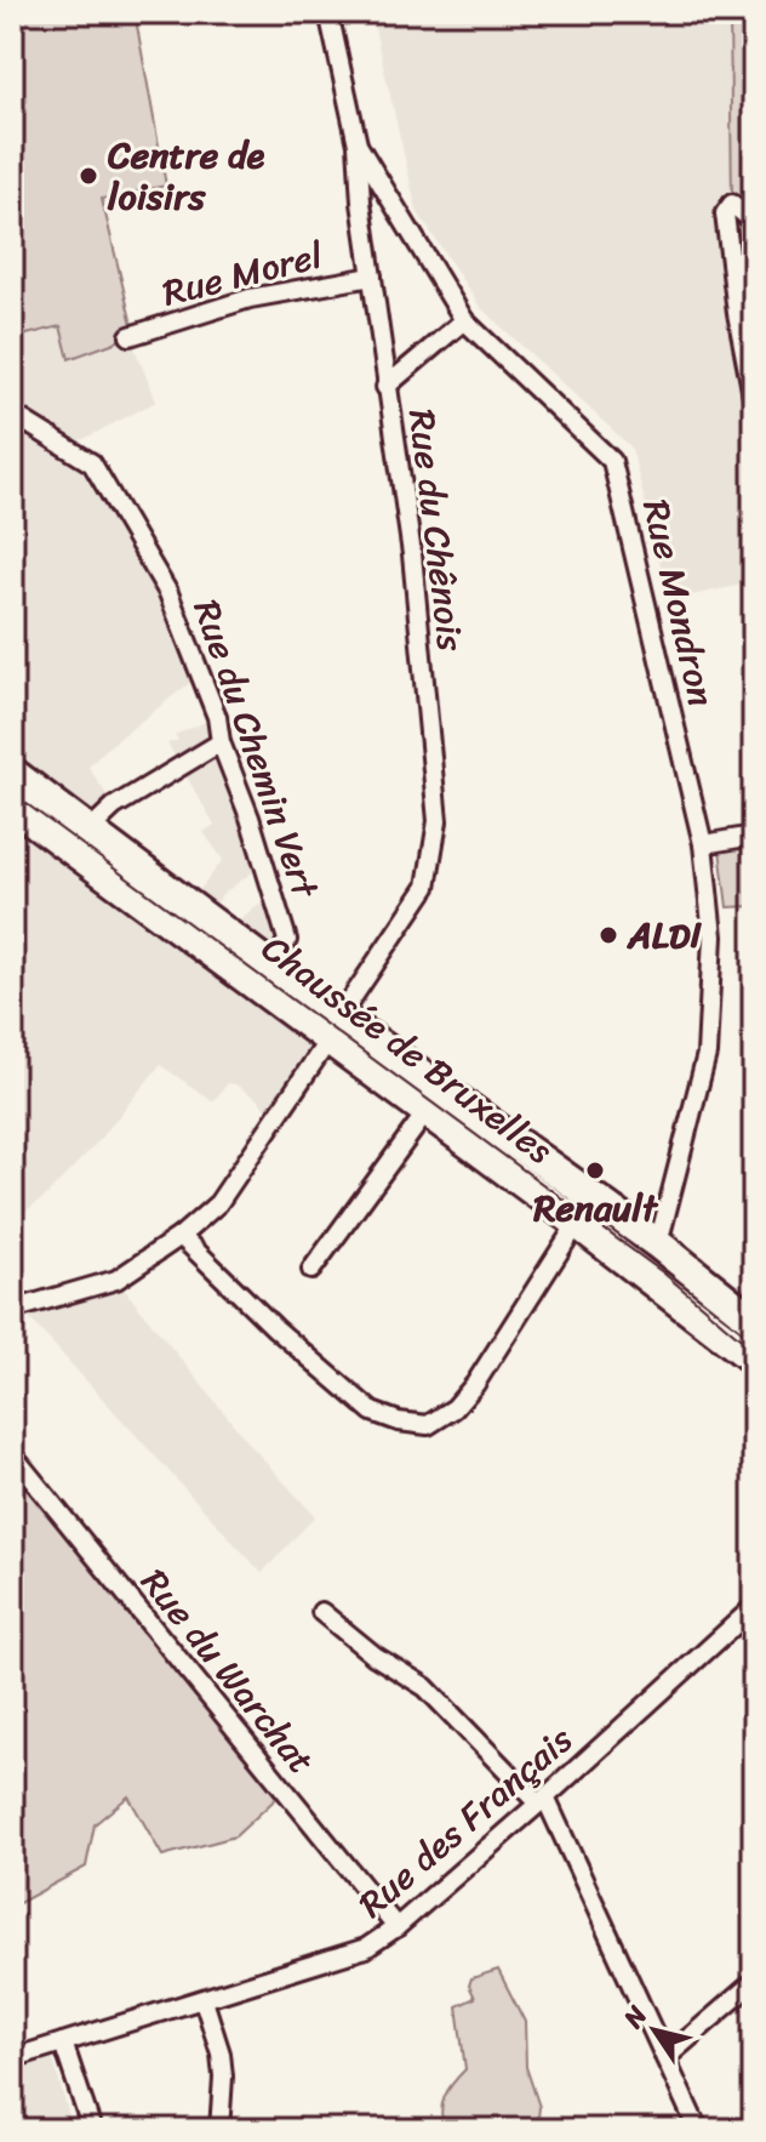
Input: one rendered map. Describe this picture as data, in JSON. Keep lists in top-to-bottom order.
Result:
{
  "streets": {
    "main road": ["Chaussée de Bruxelles"],
    "street": [
      "Rue Morel",
      "Rue du Chênois",
      "Rue Mondron",
      "Rue du Chemin Vert",
      "Rue du Warchat",
      "Rue des Français"
    ]
  },
  "crossings": [
    ["Rue Morel", "Rue du Chênois"],
    ["Rue du Chênois", "Rue Mondron"],
    ["Rue du Chênois", "Chaussée de Bruxelles"],
    ["Rue Mondron", "Chaussée de Bruxelles"],
    ["Rue du Chemin Vert", "Chaussée de Bruxelles"],
    ["Rue du Warchat", "Rue des Français"]
  ],
  "places": ["Centre de loisirs", "ALDI", "Renault"],
  "north": "top left"
}
